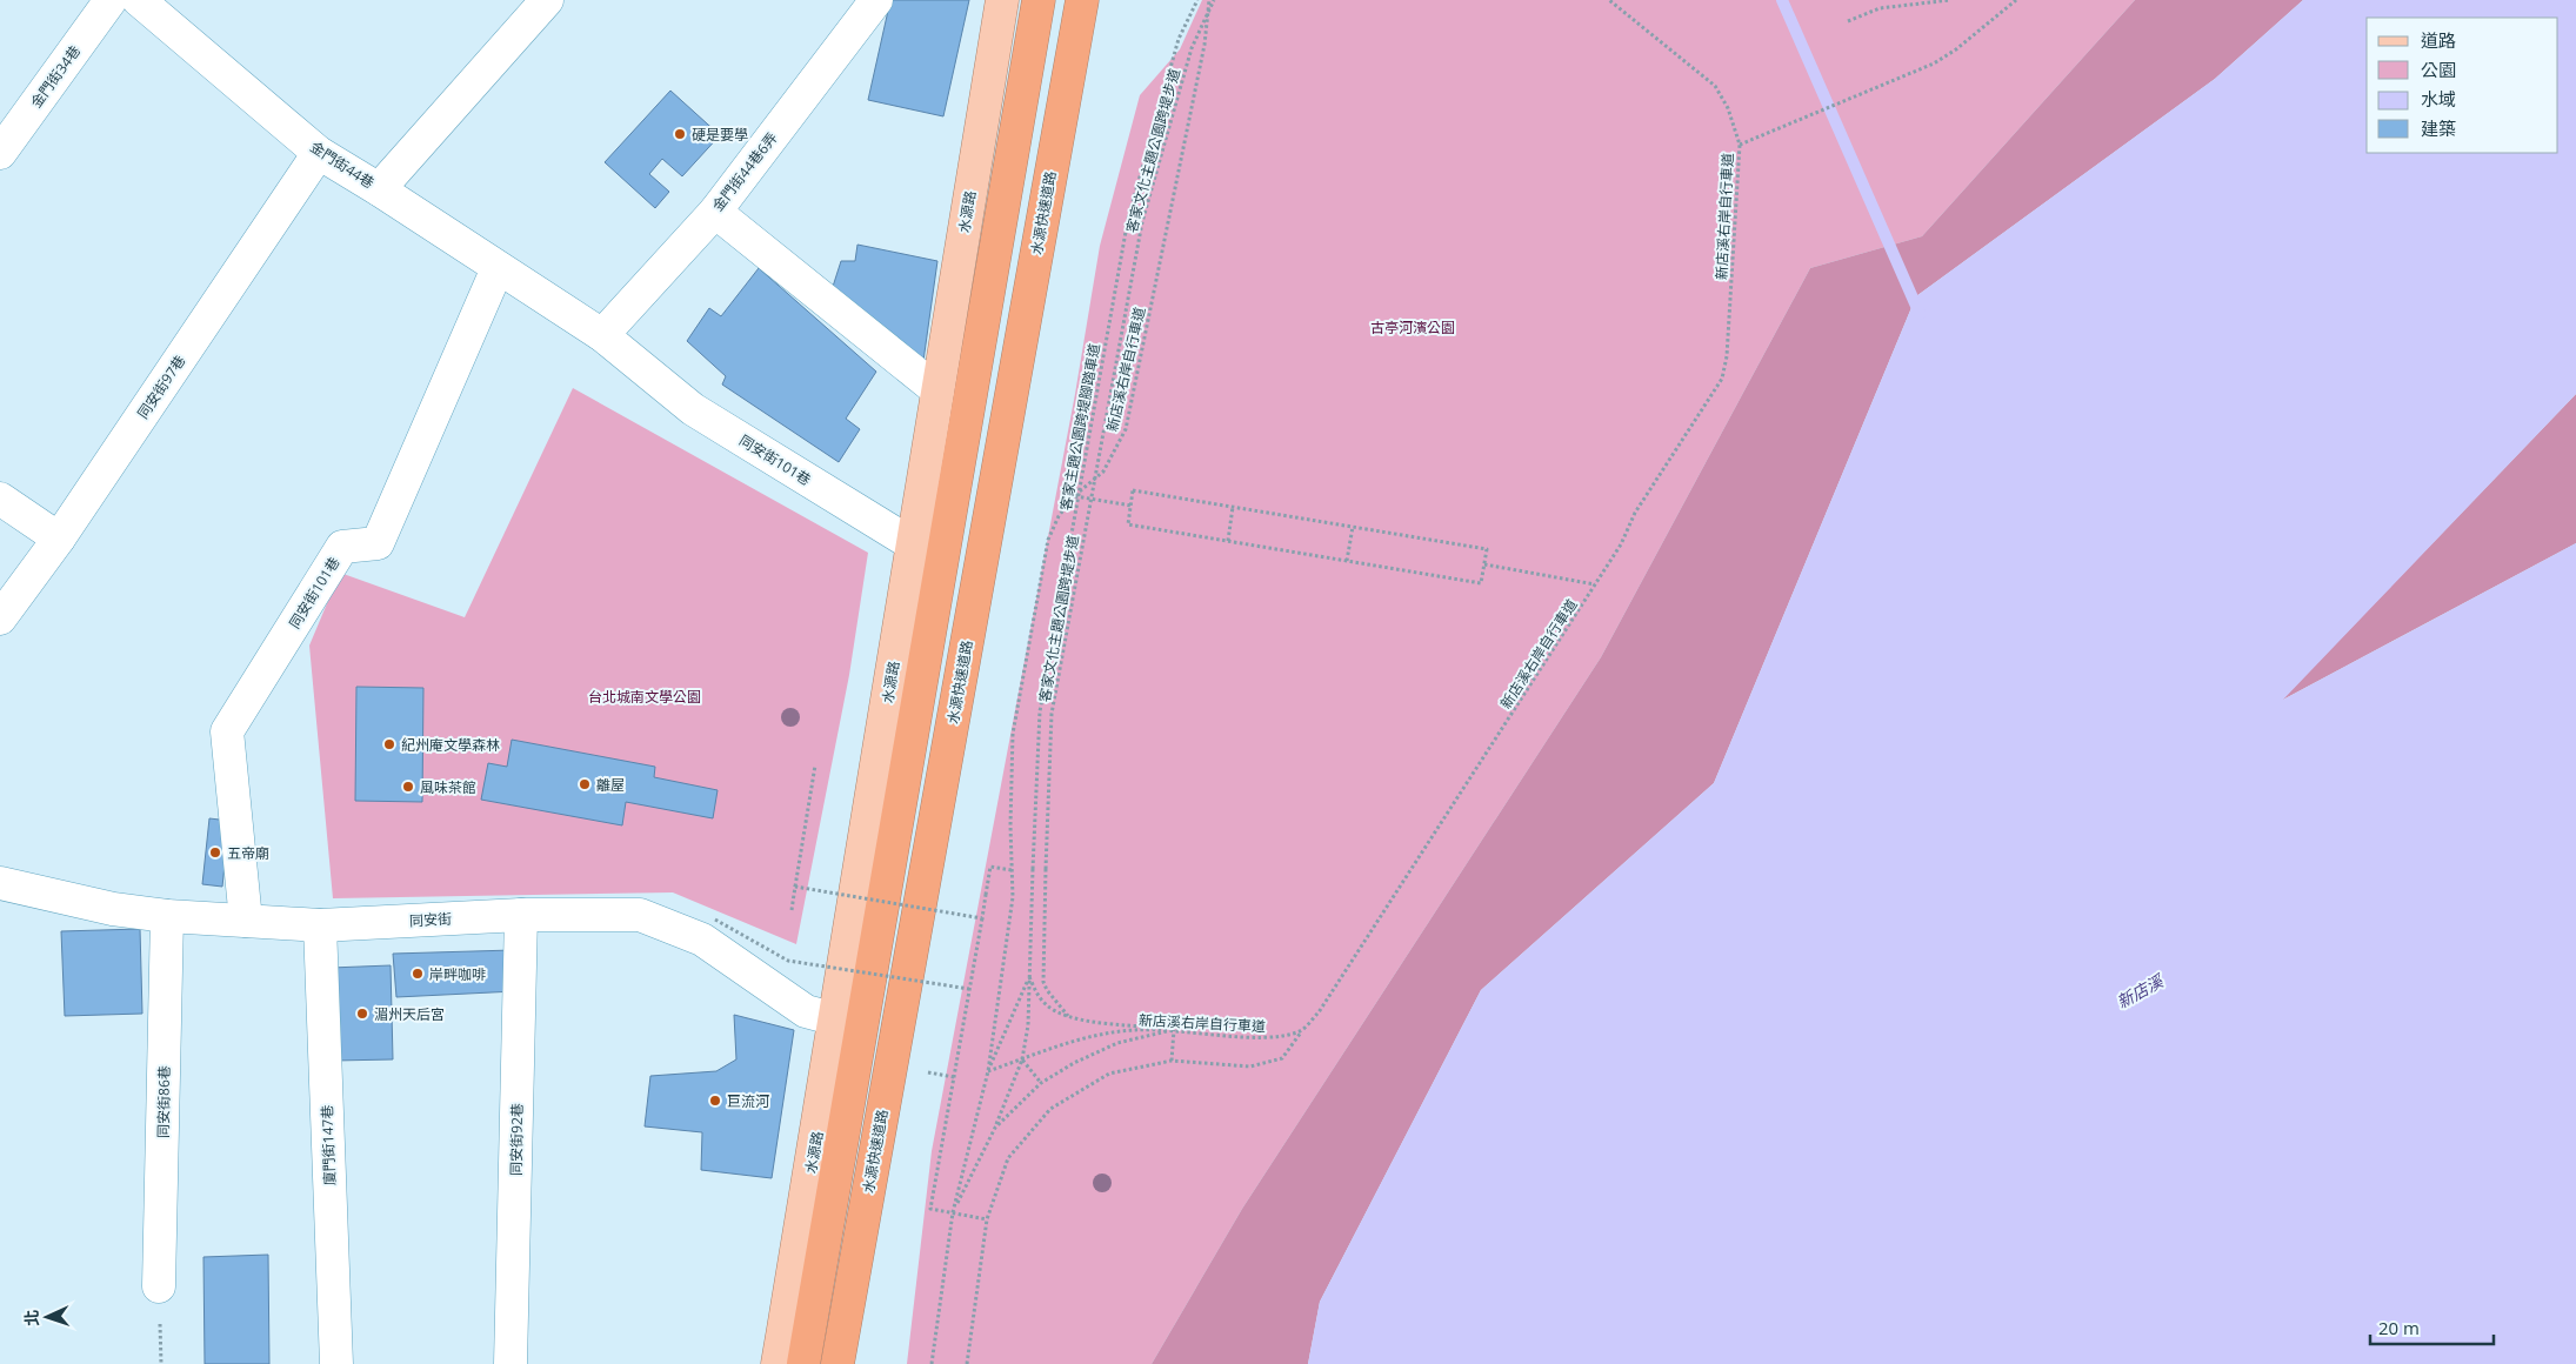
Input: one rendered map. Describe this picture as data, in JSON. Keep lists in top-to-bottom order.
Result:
{
  "streets": {
    "highway": ["水源快速道路"],
    "main road": ["水源路"],
    "street": [
      "金門街34巷",
      "金門街44巷",
      "金門街44巷6弄",
      "同安街97巷",
      "同安街101巷",
      "同安街",
      "同安街86巷",
      "同安街92巷",
      "廈門街147巷"
    ],
    "path": ["客家文化主題公園跨堤步道", "新店溪右岸自行車道", "客家主題公園跨堤腳踏車道"]
  },
  "crossings": [
    ["金門街44巷", "同安街97巷"],
    ["金門街44巷", "同安街101巷"],
    ["金門街44巷6弄", "同安街101巷"],
    ["水源路", "同安街101巷"],
    ["水源路", "同安街"],
    ["新店溪右岸自行車道", "客家主題公園跨堤腳踏車道"],
    ["同安街101巷", "同安街"],
    ["同安街", "同安街86巷"],
    ["同安街", "同安街92巷"],
    ["同安街", "廈門街147巷"]
  ],
  "water": ["新店溪"],
  "parks": ["古亭河濱公園", "台北城南文學公園"],
  "places": [
    "硬是要學",
    "紀州庵文學森林",
    "離屋",
    "風味茶館",
    "五帝廟",
    "岸畔咖啡",
    "湄州天后宮",
    "巨流河"
  ],
  "legend": [
    "道路",
    "公園",
    "水域",
    "建築"
  ],
  "scale_bar": "20 m",
  "north": "left"
}
